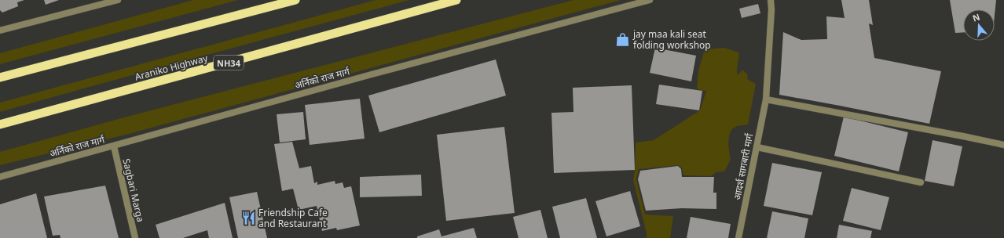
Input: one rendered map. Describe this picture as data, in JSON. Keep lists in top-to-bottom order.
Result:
{
  "streets": {
    "highway": ["NH34", "Araniko Highway"],
    "street": ["अर्निको राज मार्ग", "आदर्श सागबारी मार्ग", "Sagbari Marga"]
  },
  "crossings": [
    ["अर्निको राज मार्ग", "Sagbari Marga"]
  ],
  "places": {
    "shop": ["jay maa kali seat folding workshop"],
    "restaurant": ["Friendship Cafe and Restaurant"]
  },
  "north": "top"
}
